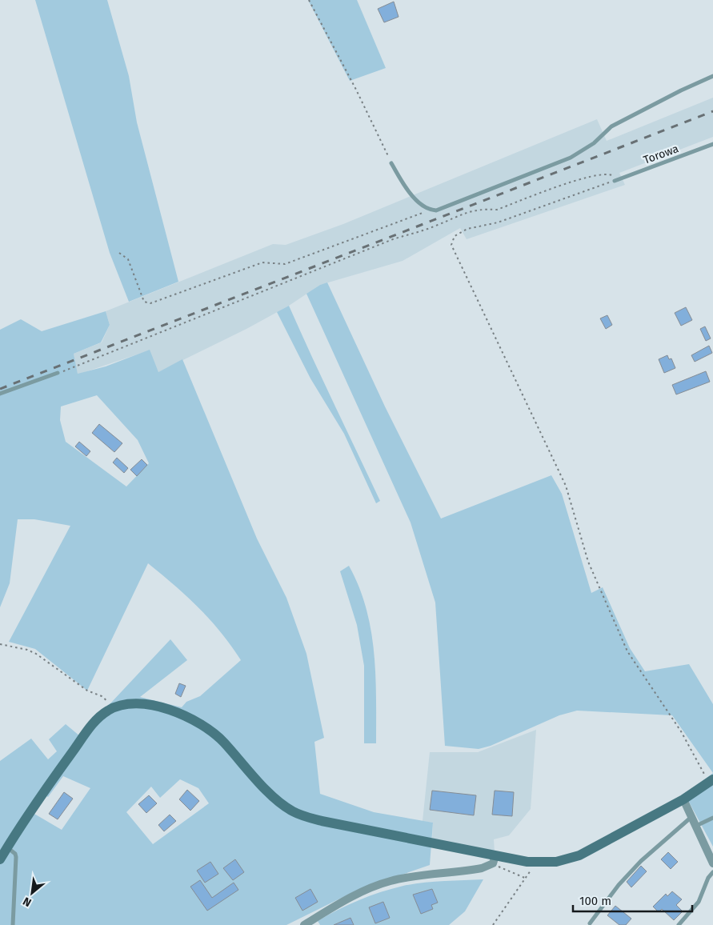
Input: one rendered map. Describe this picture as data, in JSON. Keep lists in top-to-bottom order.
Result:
{
  "streets": {
    "lane": ["Torowa"]
  },
  "scale_bar": "100 m",
  "north": "bottom left"
}
